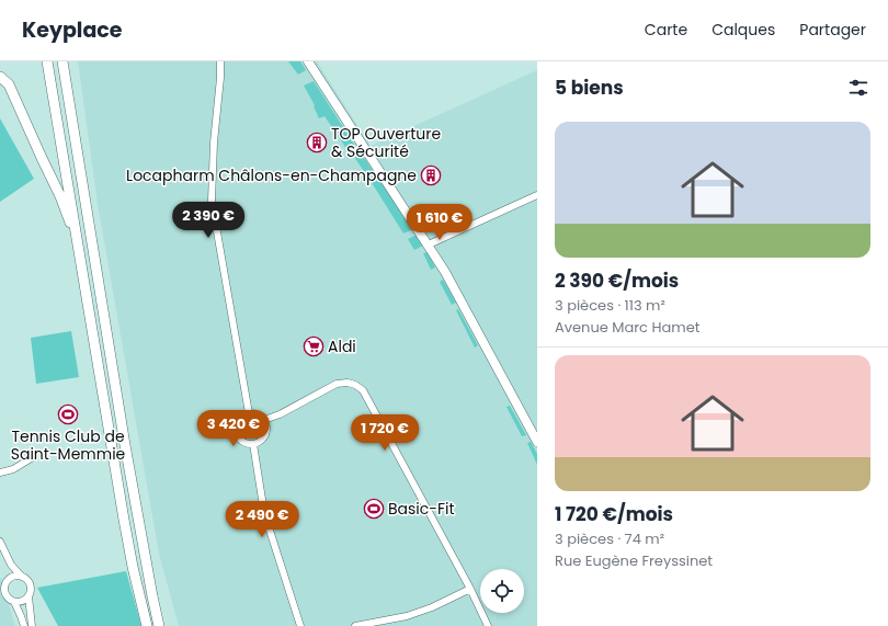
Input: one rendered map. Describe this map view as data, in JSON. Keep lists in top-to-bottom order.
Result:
{
  "places": {
    "building": ["TOP Ouverture & Sécurité", "Locapharm Châlons-en-Champagne"],
    "supermarket": ["Aldi"],
    "sports": ["Tennis Club de Saint-Memmie", "Basic-Fit"]
  },
  "page": {
    "header": "Keyplace",
    "nav": ["Carte", "Calques", "Partager"],
    "heading": "5 biens",
    "list": [
      {
        "name": "2 390 €/mois",
        "note": "3 pièces · 113 m² · Avenue Marc Hamet"
      },
      {
        "name": "1 720 €/mois",
        "note": "3 pièces · 74 m² · Rue Eugène Freyssinet"
      }
    ],
    "price": [
      "2 390 €",
      "1 610 €",
      "3 420 €",
      "1 720 €",
      "2 490 €"
    ]
  }
}
